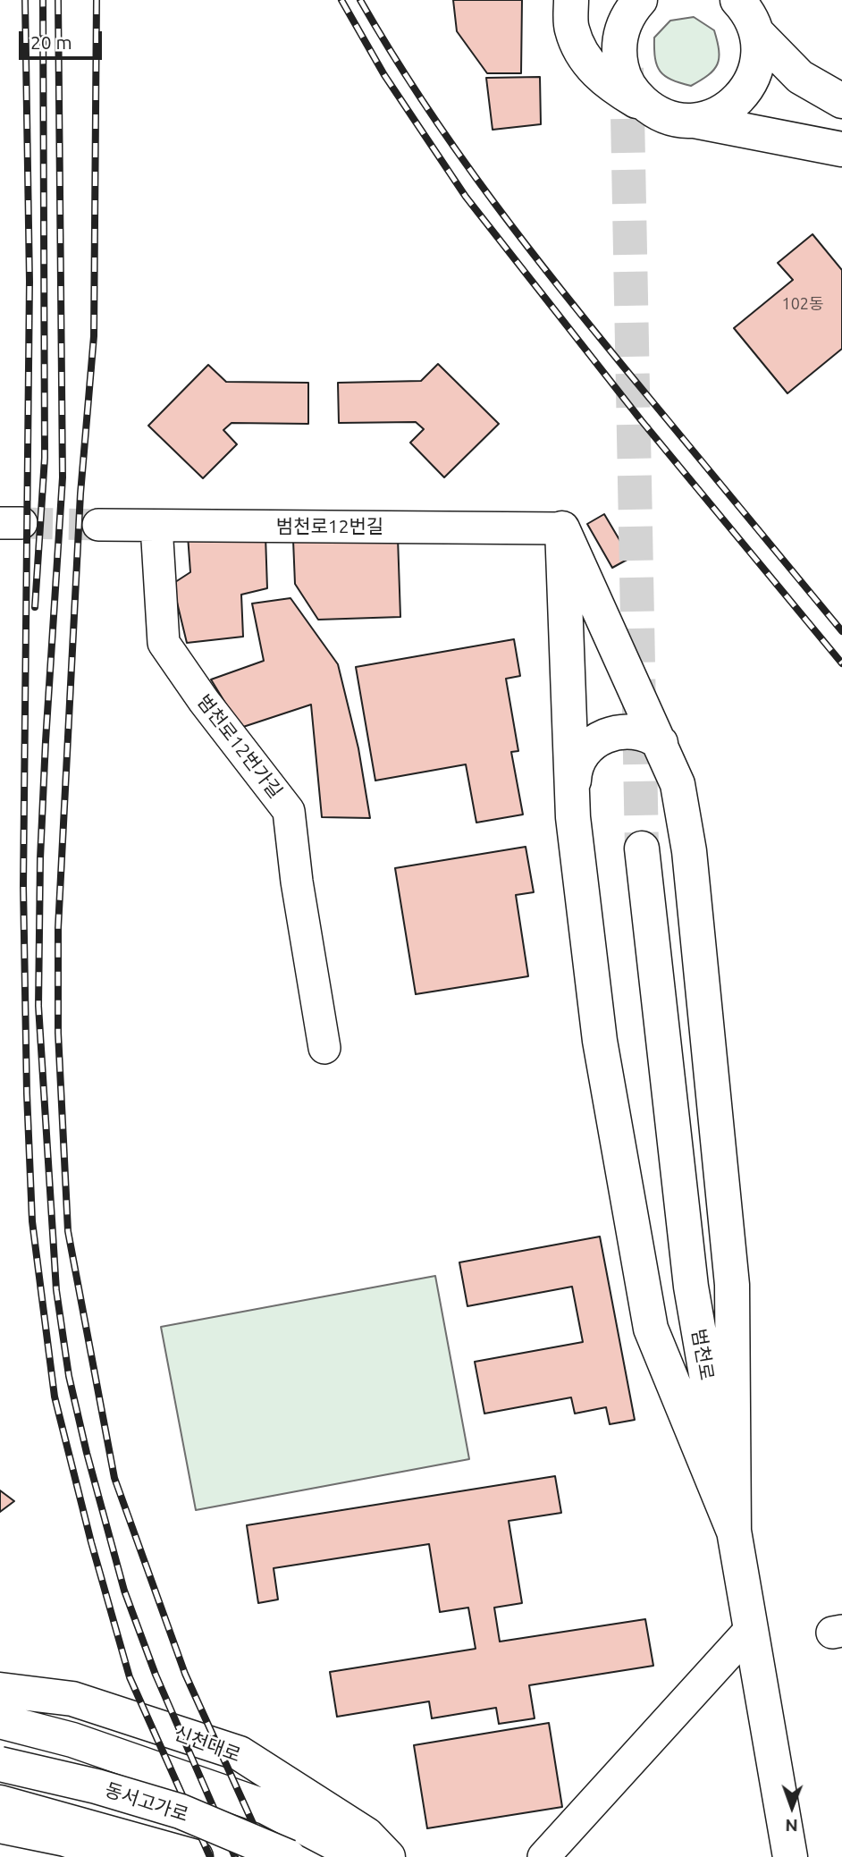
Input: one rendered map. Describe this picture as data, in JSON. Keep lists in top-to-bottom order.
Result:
{
  "streets": {
    "main road": ["범천로", "신천대로", "동서고가로"],
    "street": ["범천로12번길", "범천로12번가길"]
  },
  "crossings": [
    ["범천로12번길", "범천로12번가길"]
  ],
  "house_numbers": ["102동"],
  "scale_bar": "20 m",
  "north": "bottom"
}
